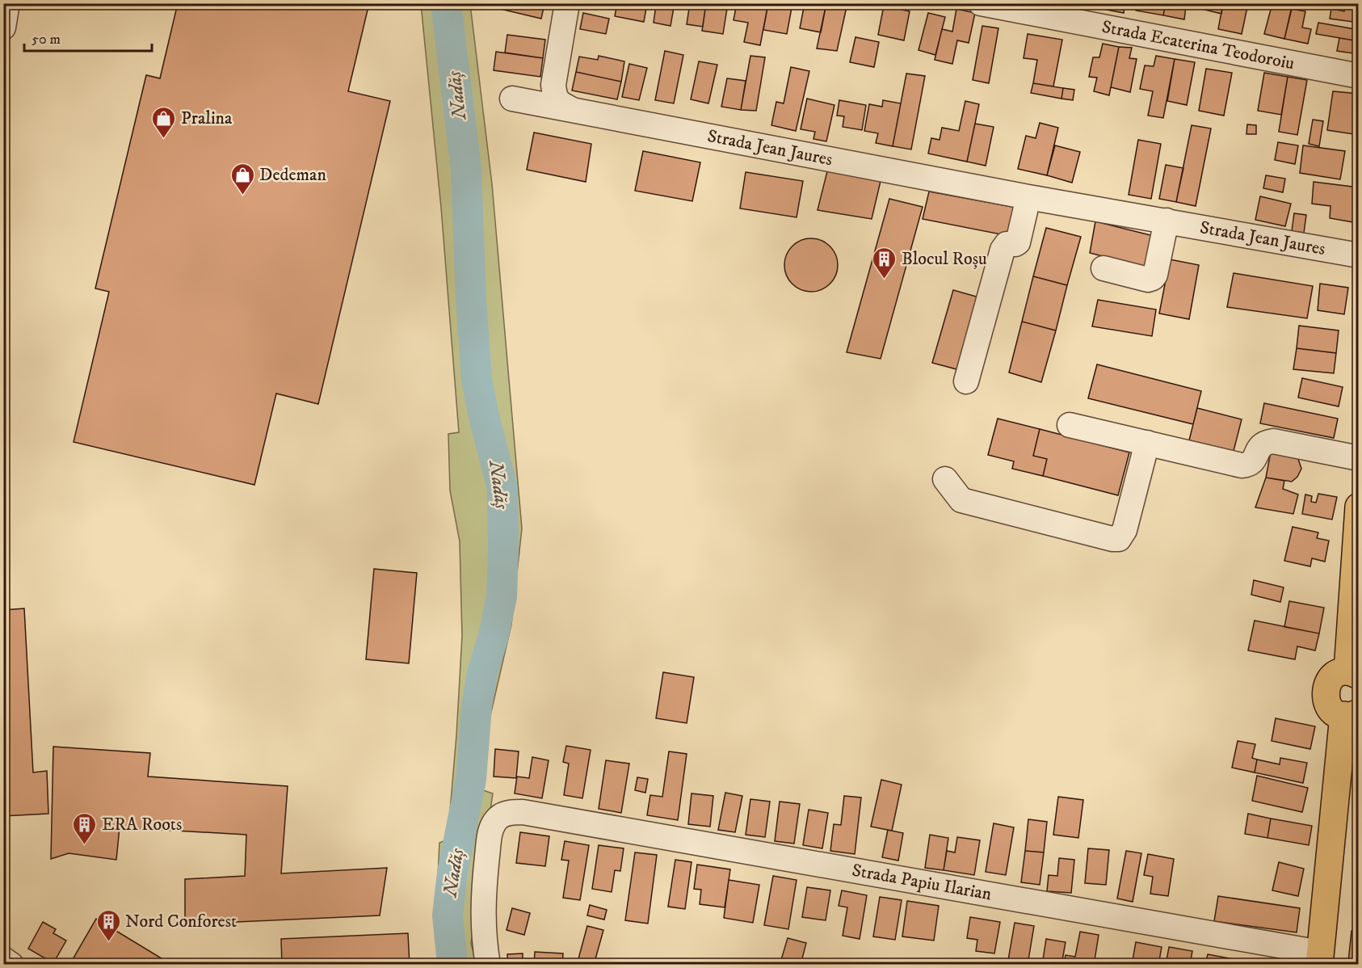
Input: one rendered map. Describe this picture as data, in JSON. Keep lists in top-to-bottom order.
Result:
{
  "streets": {
    "street": ["Strada Ecaterina Teodoroiu", "Strada Jean Jaures", "Strada Papiu Ilarian"]
  },
  "water": ["Nadăș"],
  "places": {
    "shop": ["Pralina", "Dedeman"],
    "building": ["Blocul Roșu", "ERA Roots", "Nord Conforest"]
  },
  "scale_bar": "50 m"
}
